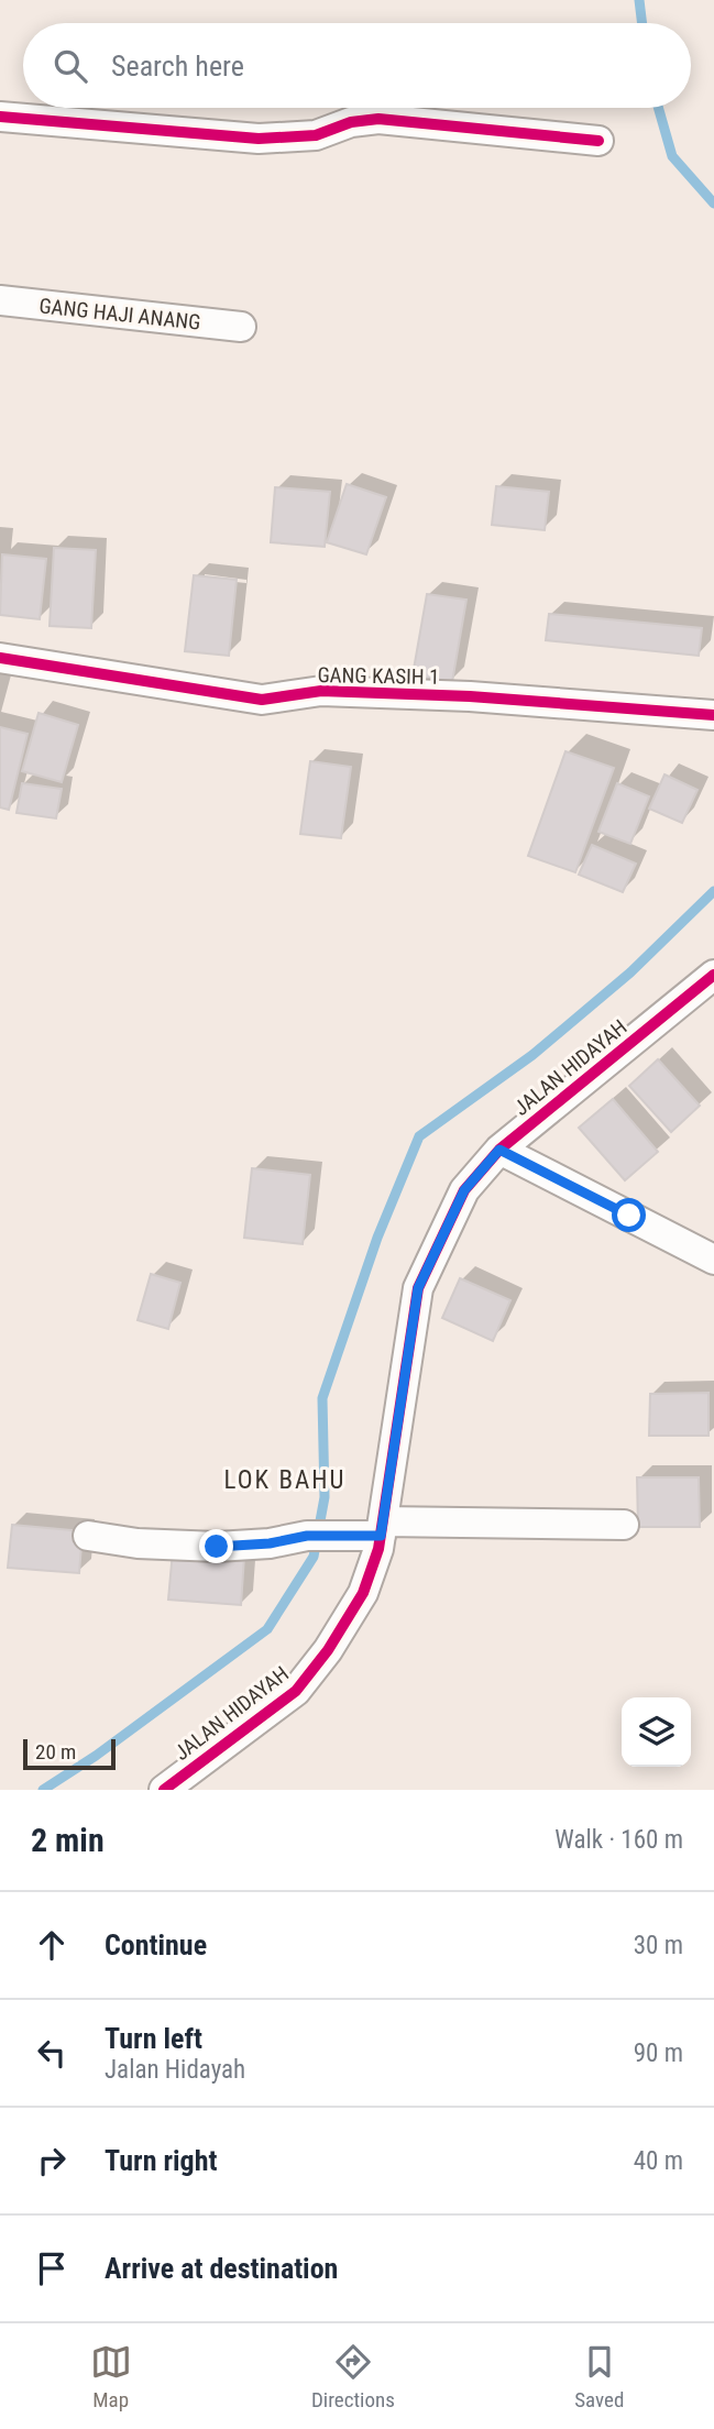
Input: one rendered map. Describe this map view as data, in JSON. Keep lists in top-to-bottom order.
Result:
{
  "streets": {
    "street": ["GANG HAJI ANANG", "GANG KASIH 1", "JALAN HIDAYAH"]
  },
  "districts": ["LOK BAHU"],
  "scale_bar": "20 m",
  "page": {
    "search": "Search here",
    "scale": "20 m",
    "heading": ["2 min", "Walk · 160 m"],
    "list": [
      ["Continue", "30 m"],
      ["Turn left", "Jalan Hidayah", "90 m"],
      ["Turn right", "40 m"],
      "Arrive at destination"
    ],
    "nav": ["Map", "Directions", "Saved"]
  }
}
